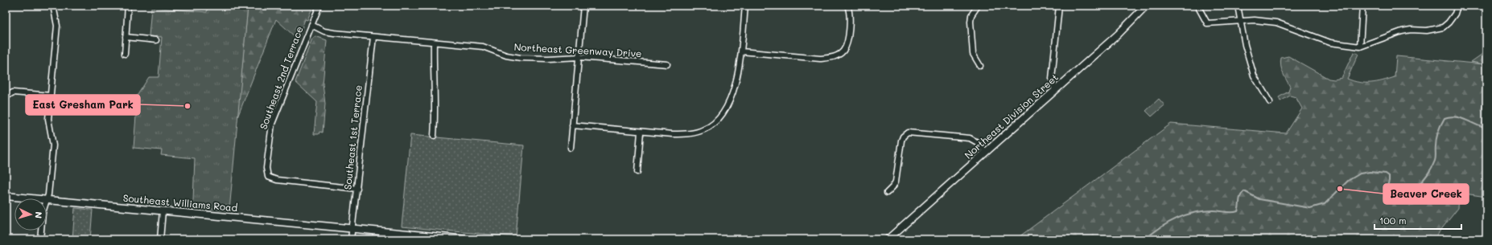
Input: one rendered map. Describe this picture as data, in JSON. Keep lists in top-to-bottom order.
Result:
{
  "streets": {
    "street": [
      "Northeast Greenway Drive",
      "Southeast 2nd Terrace",
      "Northeast Division Street",
      "Southeast 1st Terrace",
      "Southeast Williams Road"
    ]
  },
  "crossings": [
    ["Northeast Greenway Drive", "Southeast 2nd Terrace"],
    ["Northeast Greenway Drive", "Southeast 1st Terrace"],
    ["Southeast 2nd Terrace", "Southeast 1st Terrace"],
    ["Southeast 1st Terrace", "Southeast Williams Road"]
  ],
  "places": ["East Gresham Park", "Beaver Creek"],
  "scale_bar": "100 m",
  "north": "right"
}
